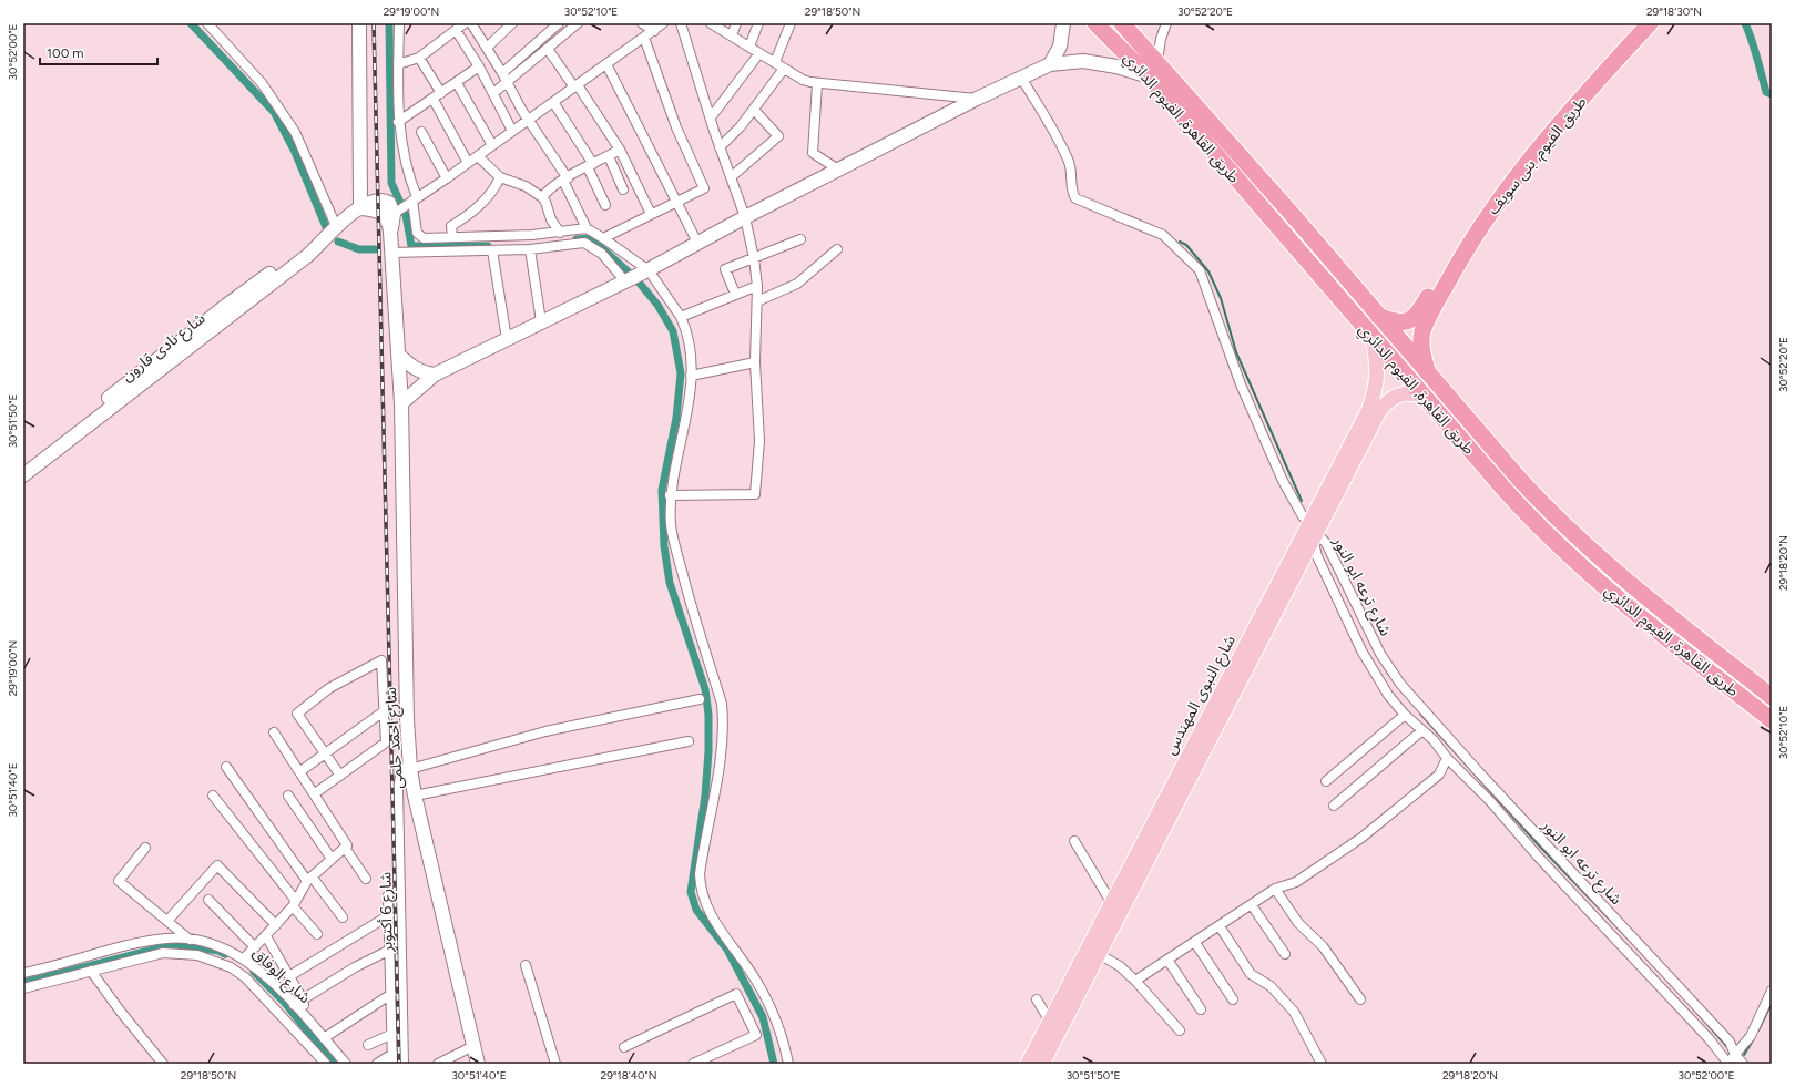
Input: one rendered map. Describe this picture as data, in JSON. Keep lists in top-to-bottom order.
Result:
{
  "streets": {
    "highway": ["طريق القاهرة, الفيوم الدائري", "طريق الفيوم, بنى سويف"],
    "main road": ["شارع نادى قارون", "شارع النبوى المهندس", "شارع احمد حلمى"],
    "street": ["شارع ترعه ابو النور", "شارع 6 أكتوبر", "شارع الوفاق"]
  },
  "crossings": [
    ["طريق القاهرة, الفيوم الدائري", "طريق الفيوم, بنى سويف"],
    ["طريق القاهرة, الفيوم الدائري", "شارع النبوى المهندس"],
    ["شارع نادى قارون", "شارع احمد حلمى"],
    ["شارع ترعه ابو النور", "شارع النبوى المهندس"],
    ["شارع احمد حلمى", "شارع 6 أكتوبر"]
  ],
  "scale_bar": "100 m",
  "coordinates": [
    "29°19'00\"N",
    "30°52'10\"E",
    "29°18'50\"N",
    "30°52'20\"E",
    "29°18'30\"N",
    "30°52'00\"E",
    "30°51'50\"E",
    "29°18'20\"N",
    "30°51'40\"E",
    "29°18'40\"N"
  ]
}
